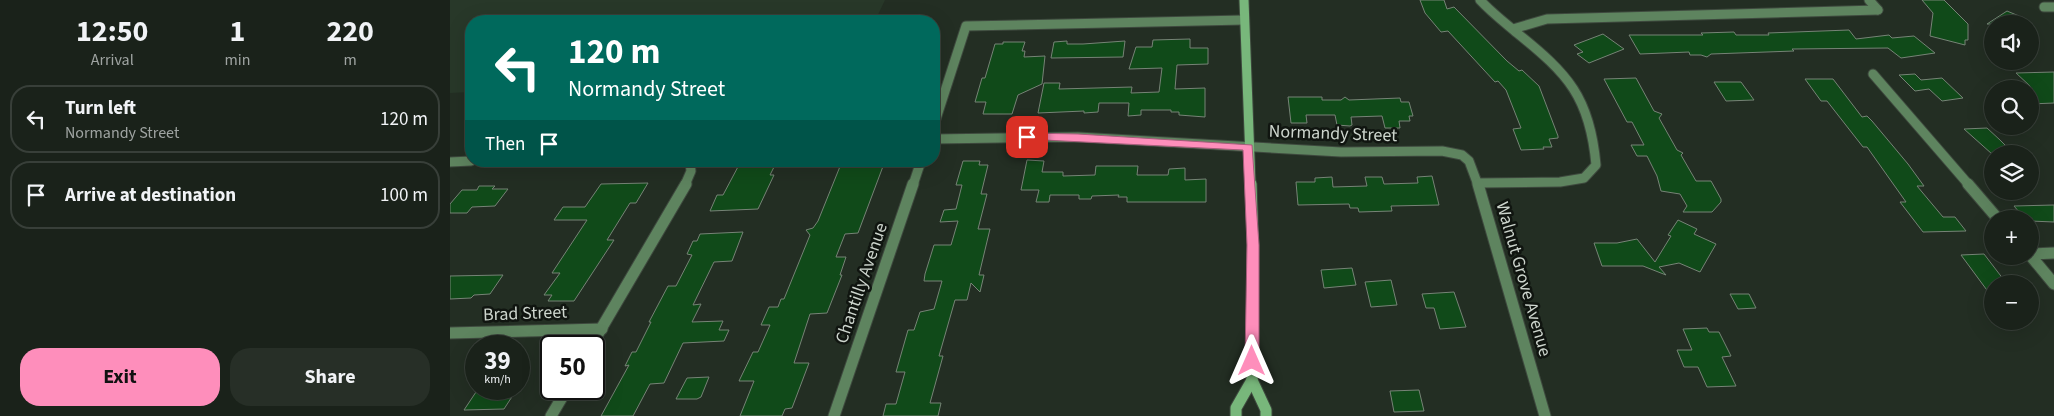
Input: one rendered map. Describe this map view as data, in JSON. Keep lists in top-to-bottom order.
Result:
{
  "streets": {
    "street": [
      "Normandy Street",
      "Walnut Grove Avenue",
      "Chantilly Avenue",
      "Brad Street"
    ]
  },
  "crossings": [
    ["Normandy Street", "Walnut Grove Avenue"]
  ],
  "page": {
    "eta": [
      "12:50",
      "Arrival",
      "1",
      "min",
      "220",
      "m"
    ],
    "map_buttons": ["+", "−"],
    "turn": ["120 m", "Normandy Street"],
    "list": [
      {
        "name": "Turn left",
        "note": "Normandy Street",
        "value": "120 m"
      },
      {
        "name": "Arrive at destination",
        "value": "100 m"
      }
    ],
    "then": "Then",
    "speed": "39 km/h",
    "limit": "50",
    "buttons": ["Exit", "Share"]
  }
}
